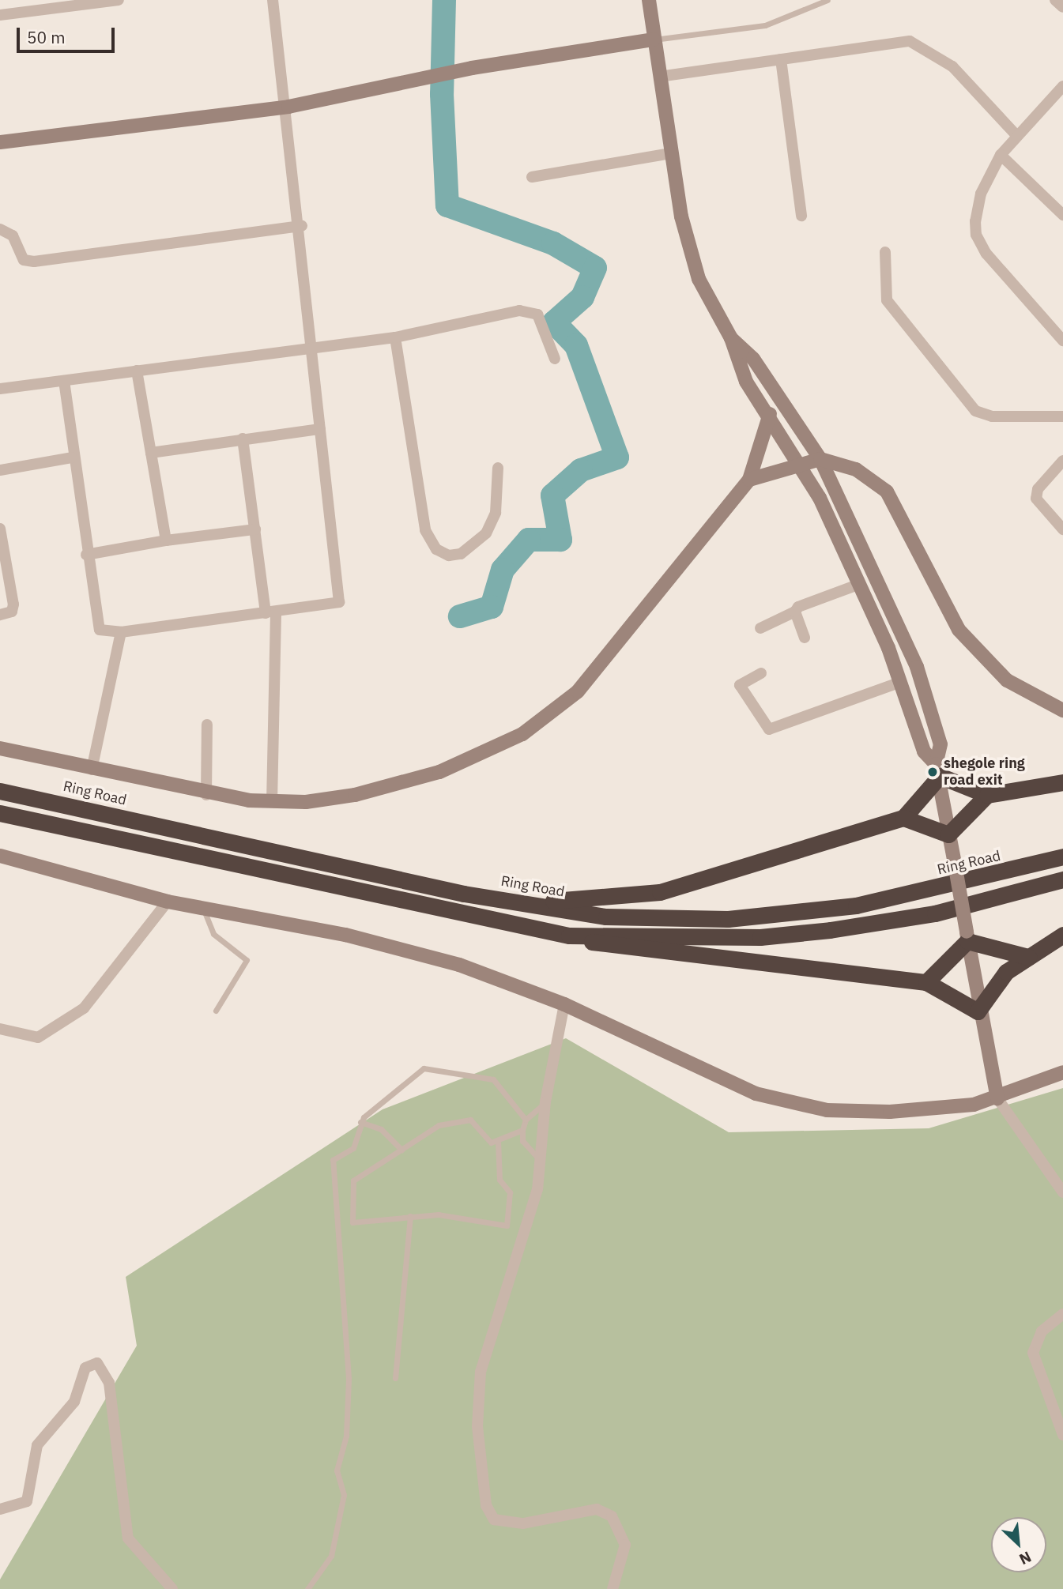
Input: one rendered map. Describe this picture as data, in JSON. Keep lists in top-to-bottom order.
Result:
{
  "streets": {
    "highway": ["Ring Road"]
  },
  "places": ["shegole ring road exit"],
  "scale_bar": "50 m",
  "north": "bottom right"
}
